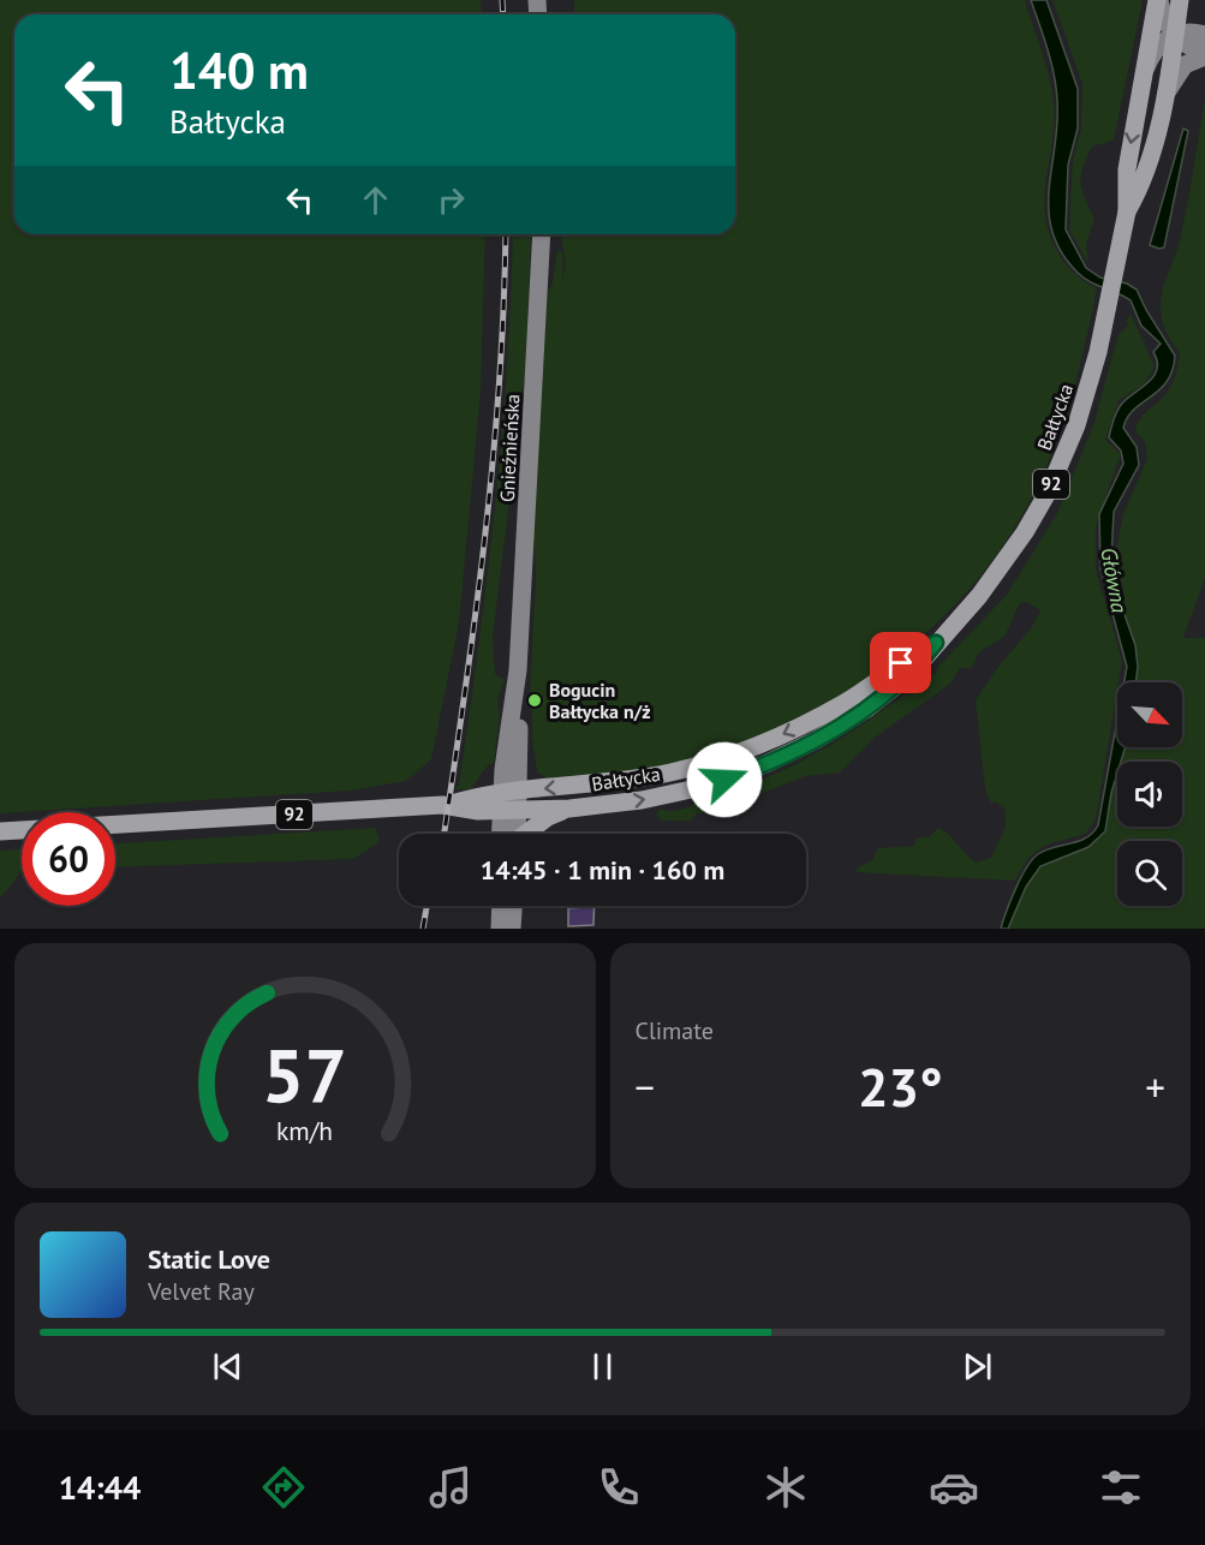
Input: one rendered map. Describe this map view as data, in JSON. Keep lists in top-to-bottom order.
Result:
{
  "streets": {
    "main road": ["Bałtycka", "92"],
    "street": ["Gnieźnieńska"]
  },
  "crossings": [
    ["Bałtycka", "Gnieźnieńska"]
  ],
  "water": ["Główna"],
  "places": ["Bogucin Bałtycka n/ż"],
  "north": "bottom right",
  "page": {
    "turn": ["140 m", "Bałtycka"],
    "limit": "60",
    "trip": "14:45 · 1 min · 160 m",
    "tile": "Climate",
    "heat": ["−", "23°", "+"],
    "song": ["Static Love", "Velvet Ray"],
    "tabs": "14:44",
    "gauge": ["57", "km/h"]
  }
}
